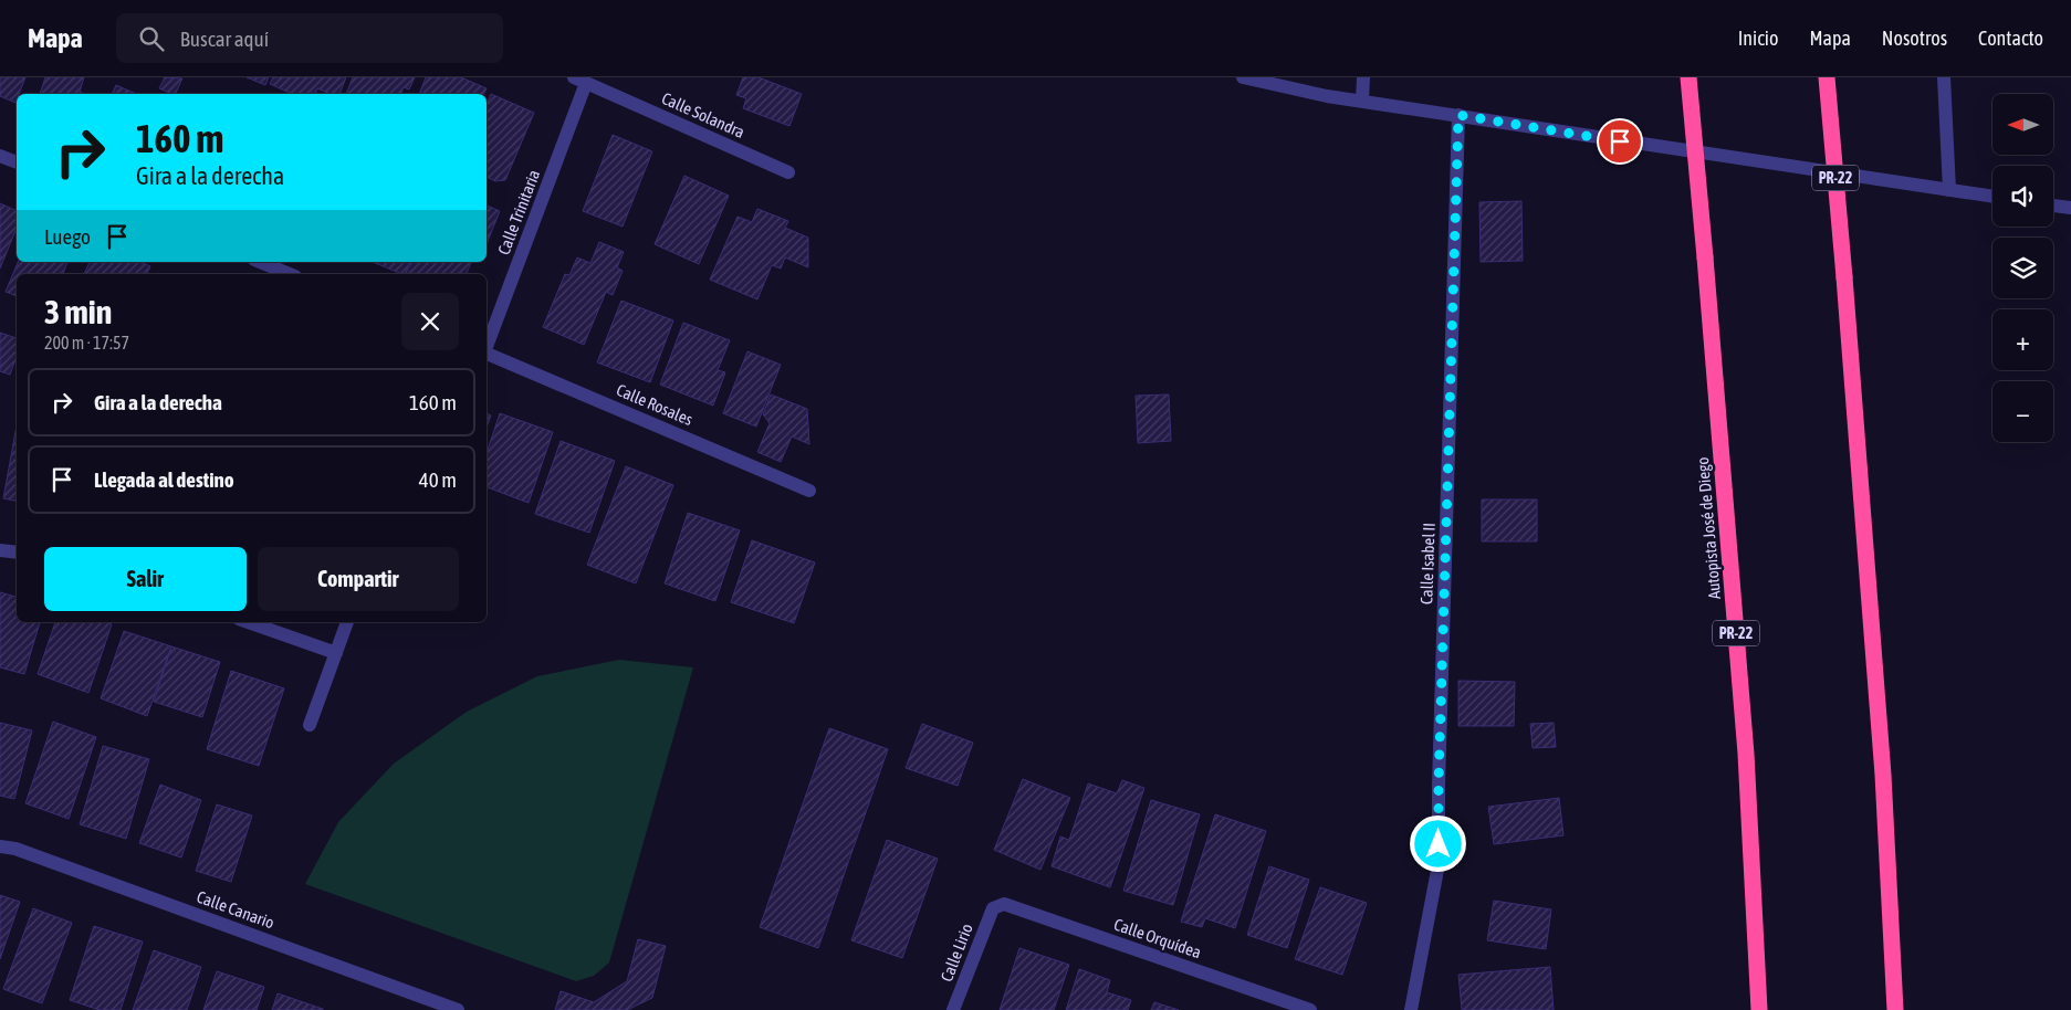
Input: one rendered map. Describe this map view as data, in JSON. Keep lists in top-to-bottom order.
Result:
{
  "streets": {
    "highway": ["PR-22", "Autopista José de Diego"],
    "street": [
      "Calle Solandra",
      "Calle Trinitaria",
      "Calle Rosales",
      "Calle Isabel II",
      "Calle Canario",
      "Calle Orquídea",
      "Calle Lirio"
    ]
  },
  "crossings": [
    ["Calle Solandra", "Calle Trinitaria"],
    ["Calle Orquídea", "Calle Lirio"]
  ],
  "north": "left",
  "page": {
    "header": "Mapa",
    "search": "Buscar aquí",
    "nav": [
      "Inicio",
      "Mapa",
      "Nosotros",
      "Contacto"
    ],
    "map_buttons": ["+", "−"],
    "turn": ["160 m", "Gira a la derecha"],
    "then": "Luego",
    "heading": ["3 min", "200 m · 17:57"],
    "list": [
      {
        "name": "Gira a la derecha",
        "value": "160 m"
      },
      {
        "name": "Llegada al destino",
        "value": "40 m"
      }
    ],
    "buttons": ["Salir", "Compartir"]
  }
}
